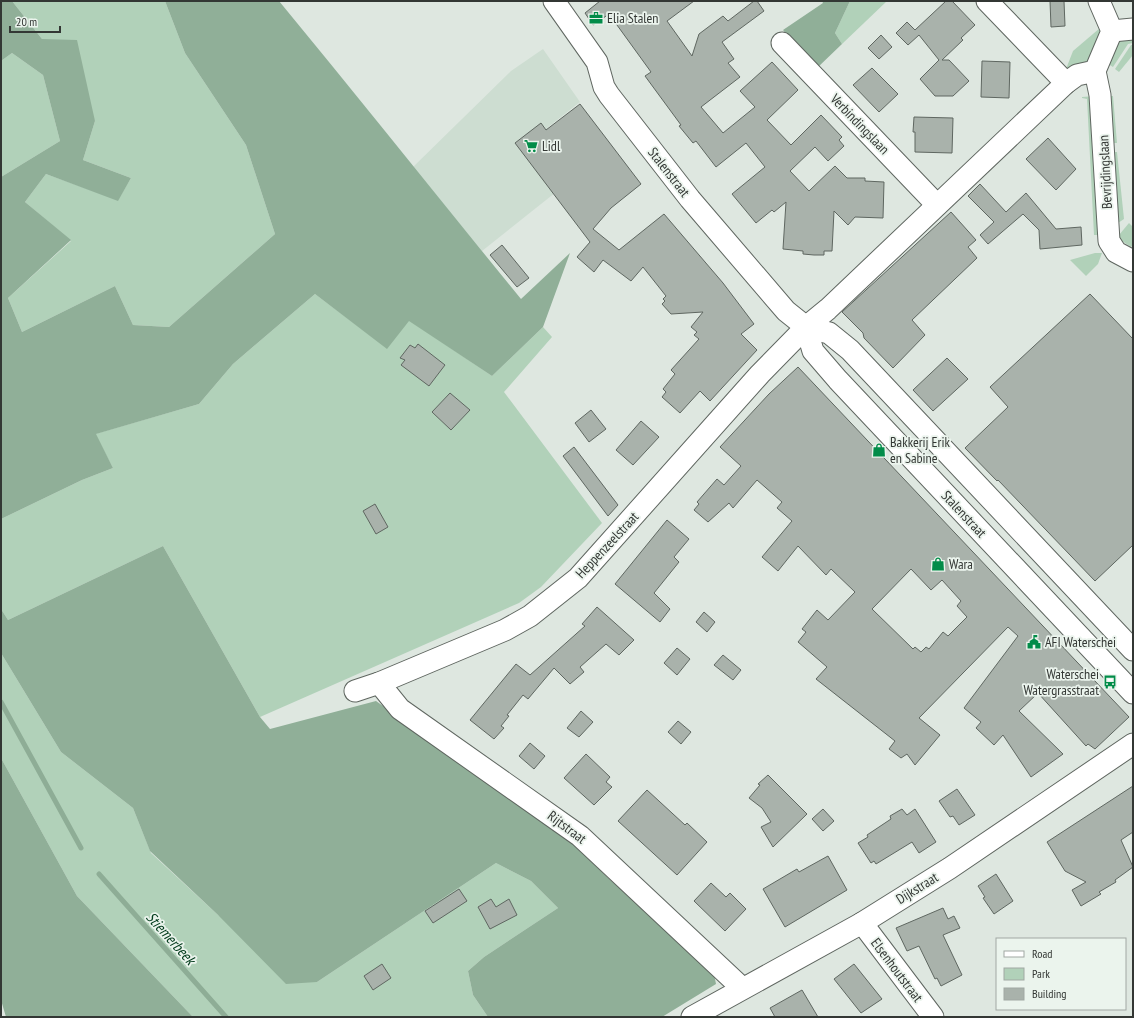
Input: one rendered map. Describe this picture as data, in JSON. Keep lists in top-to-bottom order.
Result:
{
  "streets": {
    "street": [
      "Verbindingslaan",
      "Stalenstraat",
      "Bevrijdingslaan",
      "Heppenzeelstraat",
      "Rijtstraat",
      "Dijkstraat",
      "Elsenhoutstraat"
    ]
  },
  "crossings": [
    ["Stalenstraat", "Heppenzeelstraat"],
    ["Heppenzeelstraat", "Rijtstraat"],
    ["Rijtstraat", "Dijkstraat"],
    ["Dijkstraat", "Elsenhoutstraat"]
  ],
  "water": ["Stiemerbeek"],
  "places": {
    "office": ["Elia Stalen"],
    "supermarket": ["Lidl"],
    "shop": ["Bakkerij Erik en Sabine", "Wara"],
    "public building": ["AFI Waterschei"],
    "bus stop": ["Waterschei Watergrasstraat"]
  },
  "legend": ["Road", "Park", "Building"],
  "scale_bar": "20 m"
}
